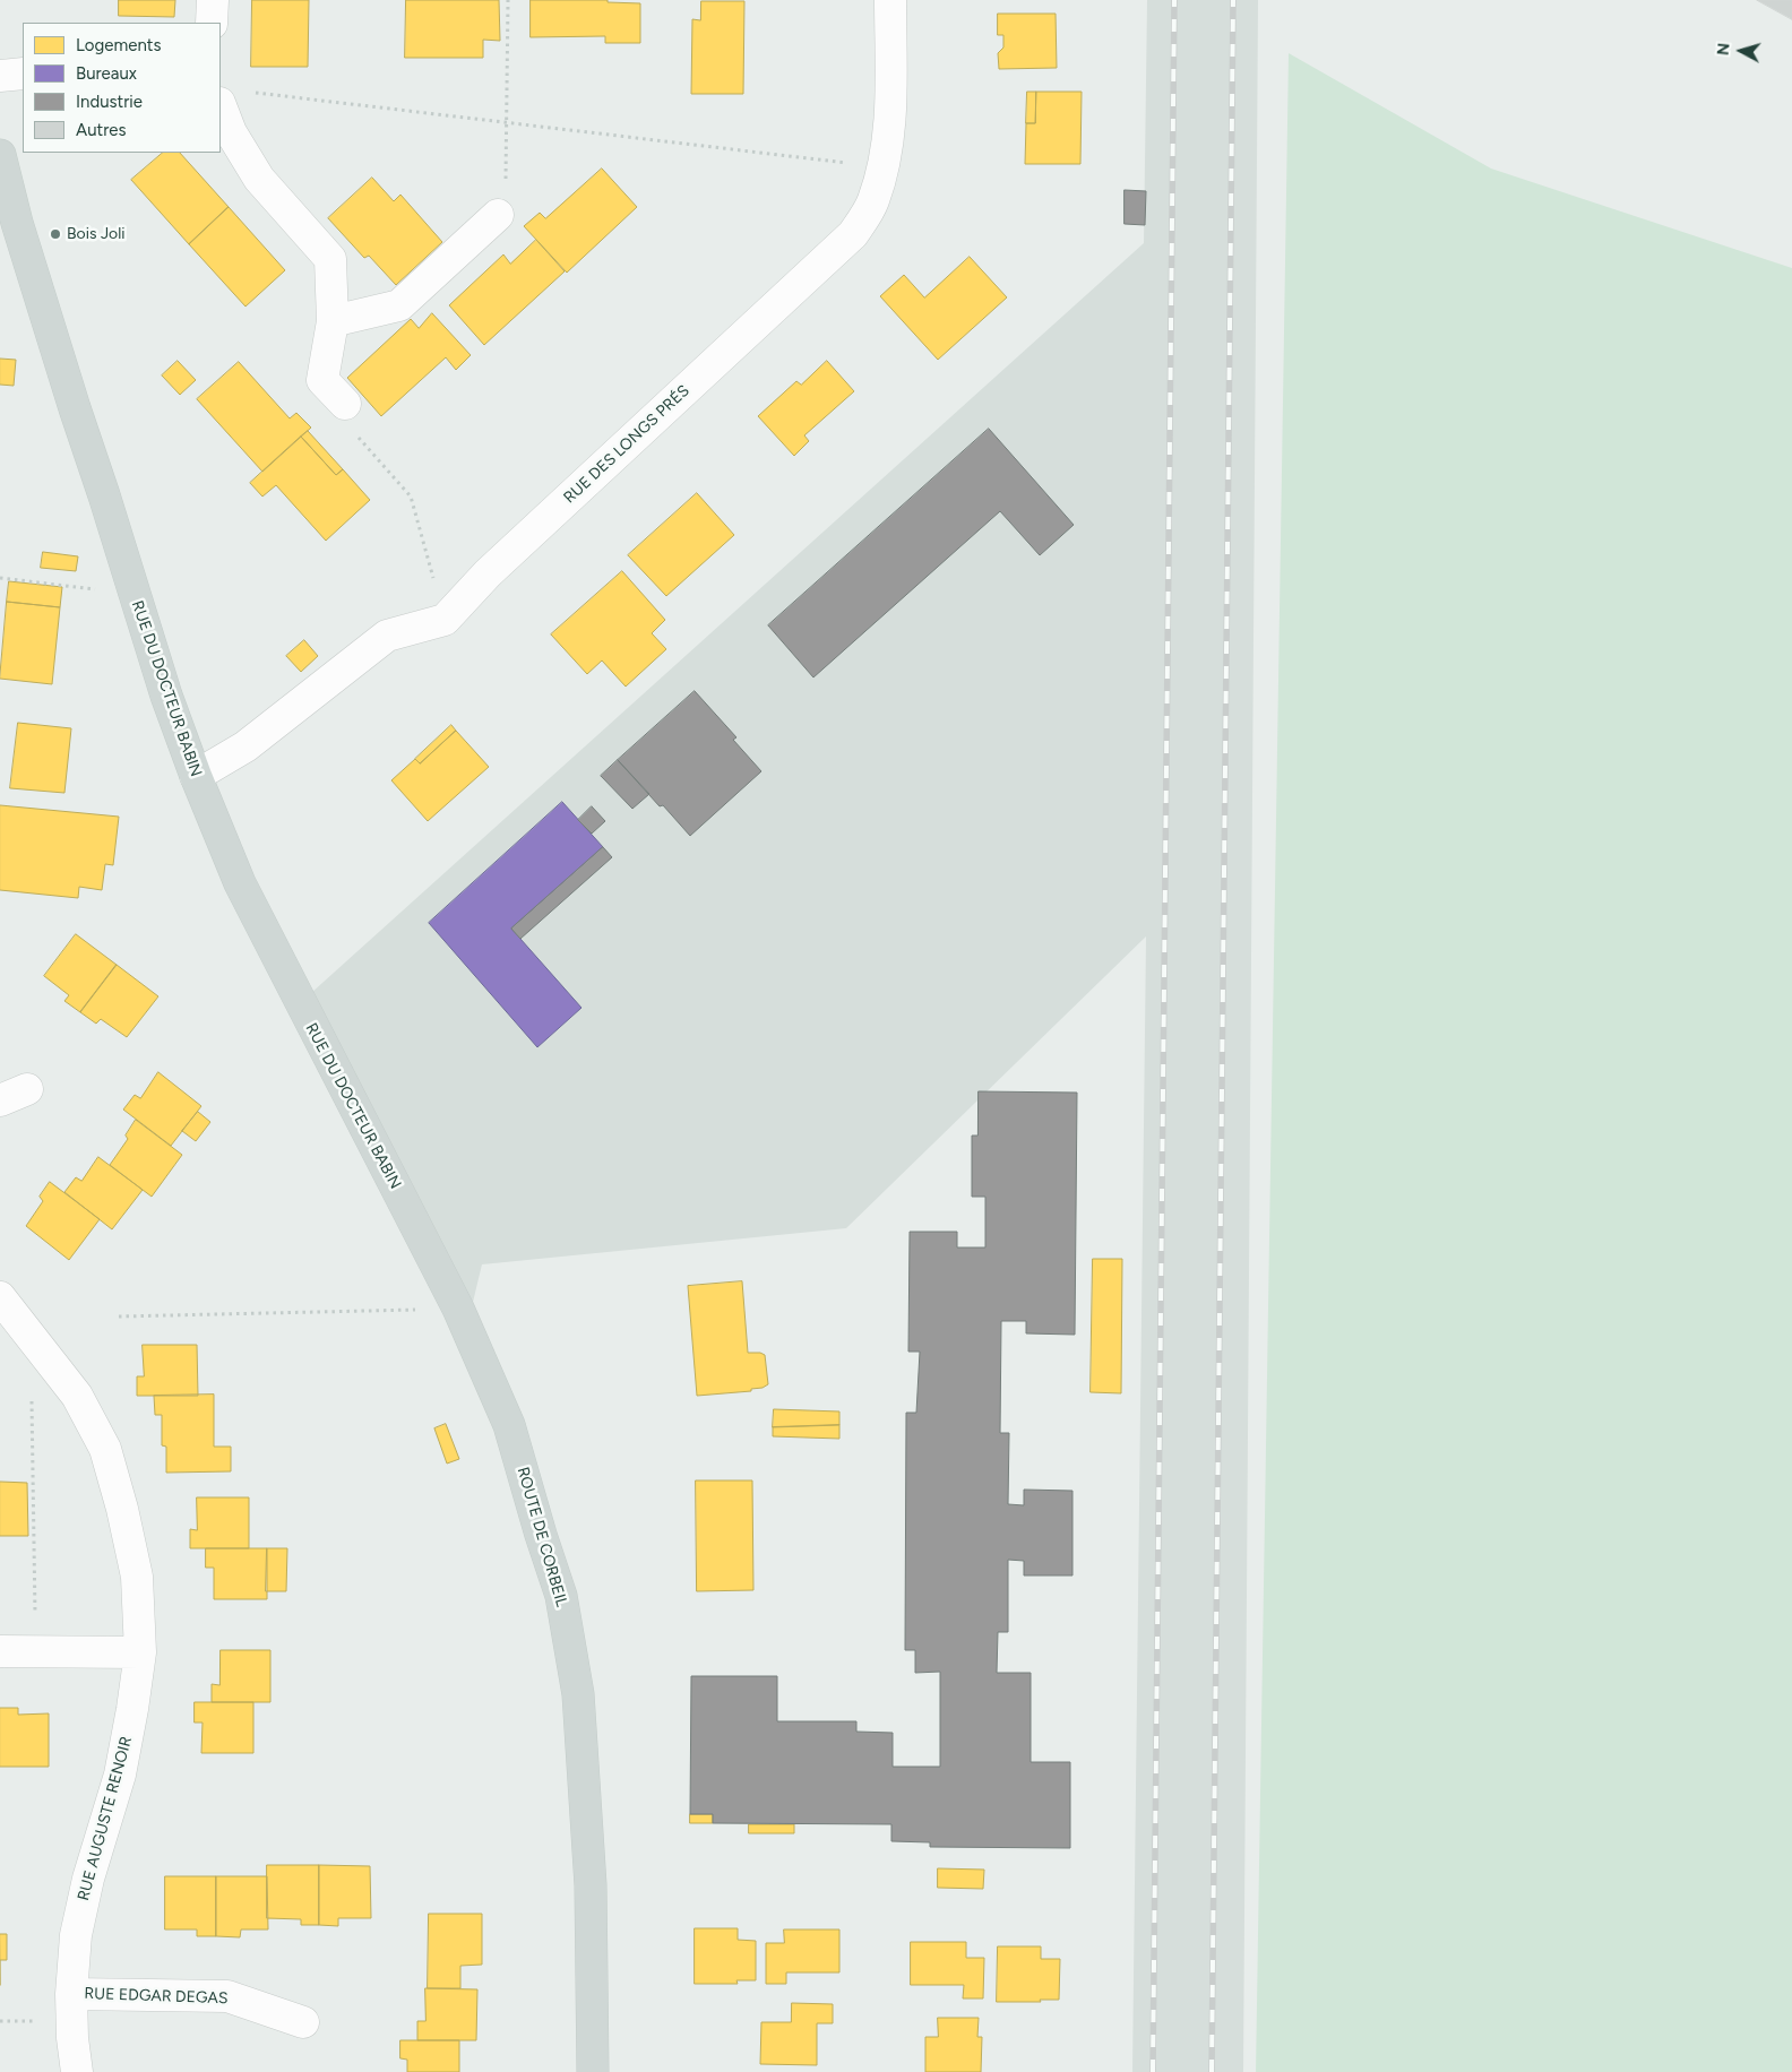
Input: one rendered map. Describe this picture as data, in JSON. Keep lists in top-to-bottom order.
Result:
{
  "streets": {
    "main road": ["RUE DU DOCTEUR BABIN", "ROUTE DE CORBEIL"],
    "street": ["RUE DES LONGS PRÉS", "RUE AUGUSTE RENOIR", "RUE EDGAR DEGAS"]
  },
  "crossings": [
    ["RUE DU DOCTEUR BABIN", "ROUTE DE CORBEIL"],
    ["RUE AUGUSTE RENOIR", "RUE EDGAR DEGAS"]
  ],
  "places": ["Bois Joli"],
  "legend": [
    "Logements",
    "Bureaux",
    "Industrie",
    "Autres"
  ],
  "north": "left"
}
